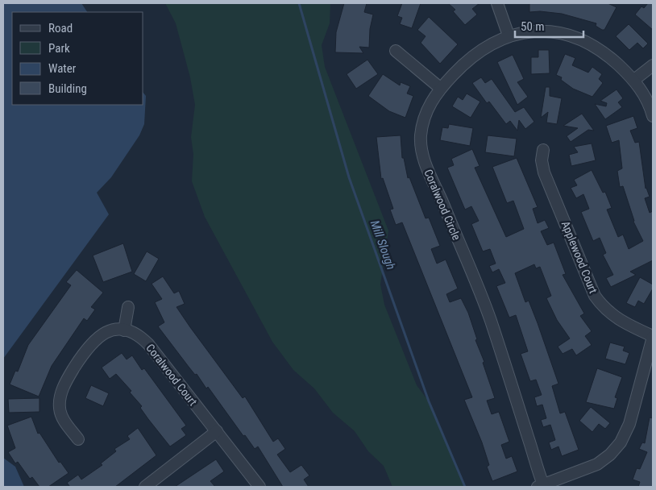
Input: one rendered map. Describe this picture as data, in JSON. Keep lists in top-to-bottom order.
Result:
{
  "streets": {
    "street": ["Coralwood Circle", "Applewood Court", "Coralwood Court"]
  },
  "crossings": [
    ["Coralwood Circle", "Applewood Court"]
  ],
  "water": ["Mill Slough"],
  "legend": [
    "Road",
    "Park",
    "Water",
    "Building"
  ],
  "scale_bar": "50 m"
}
